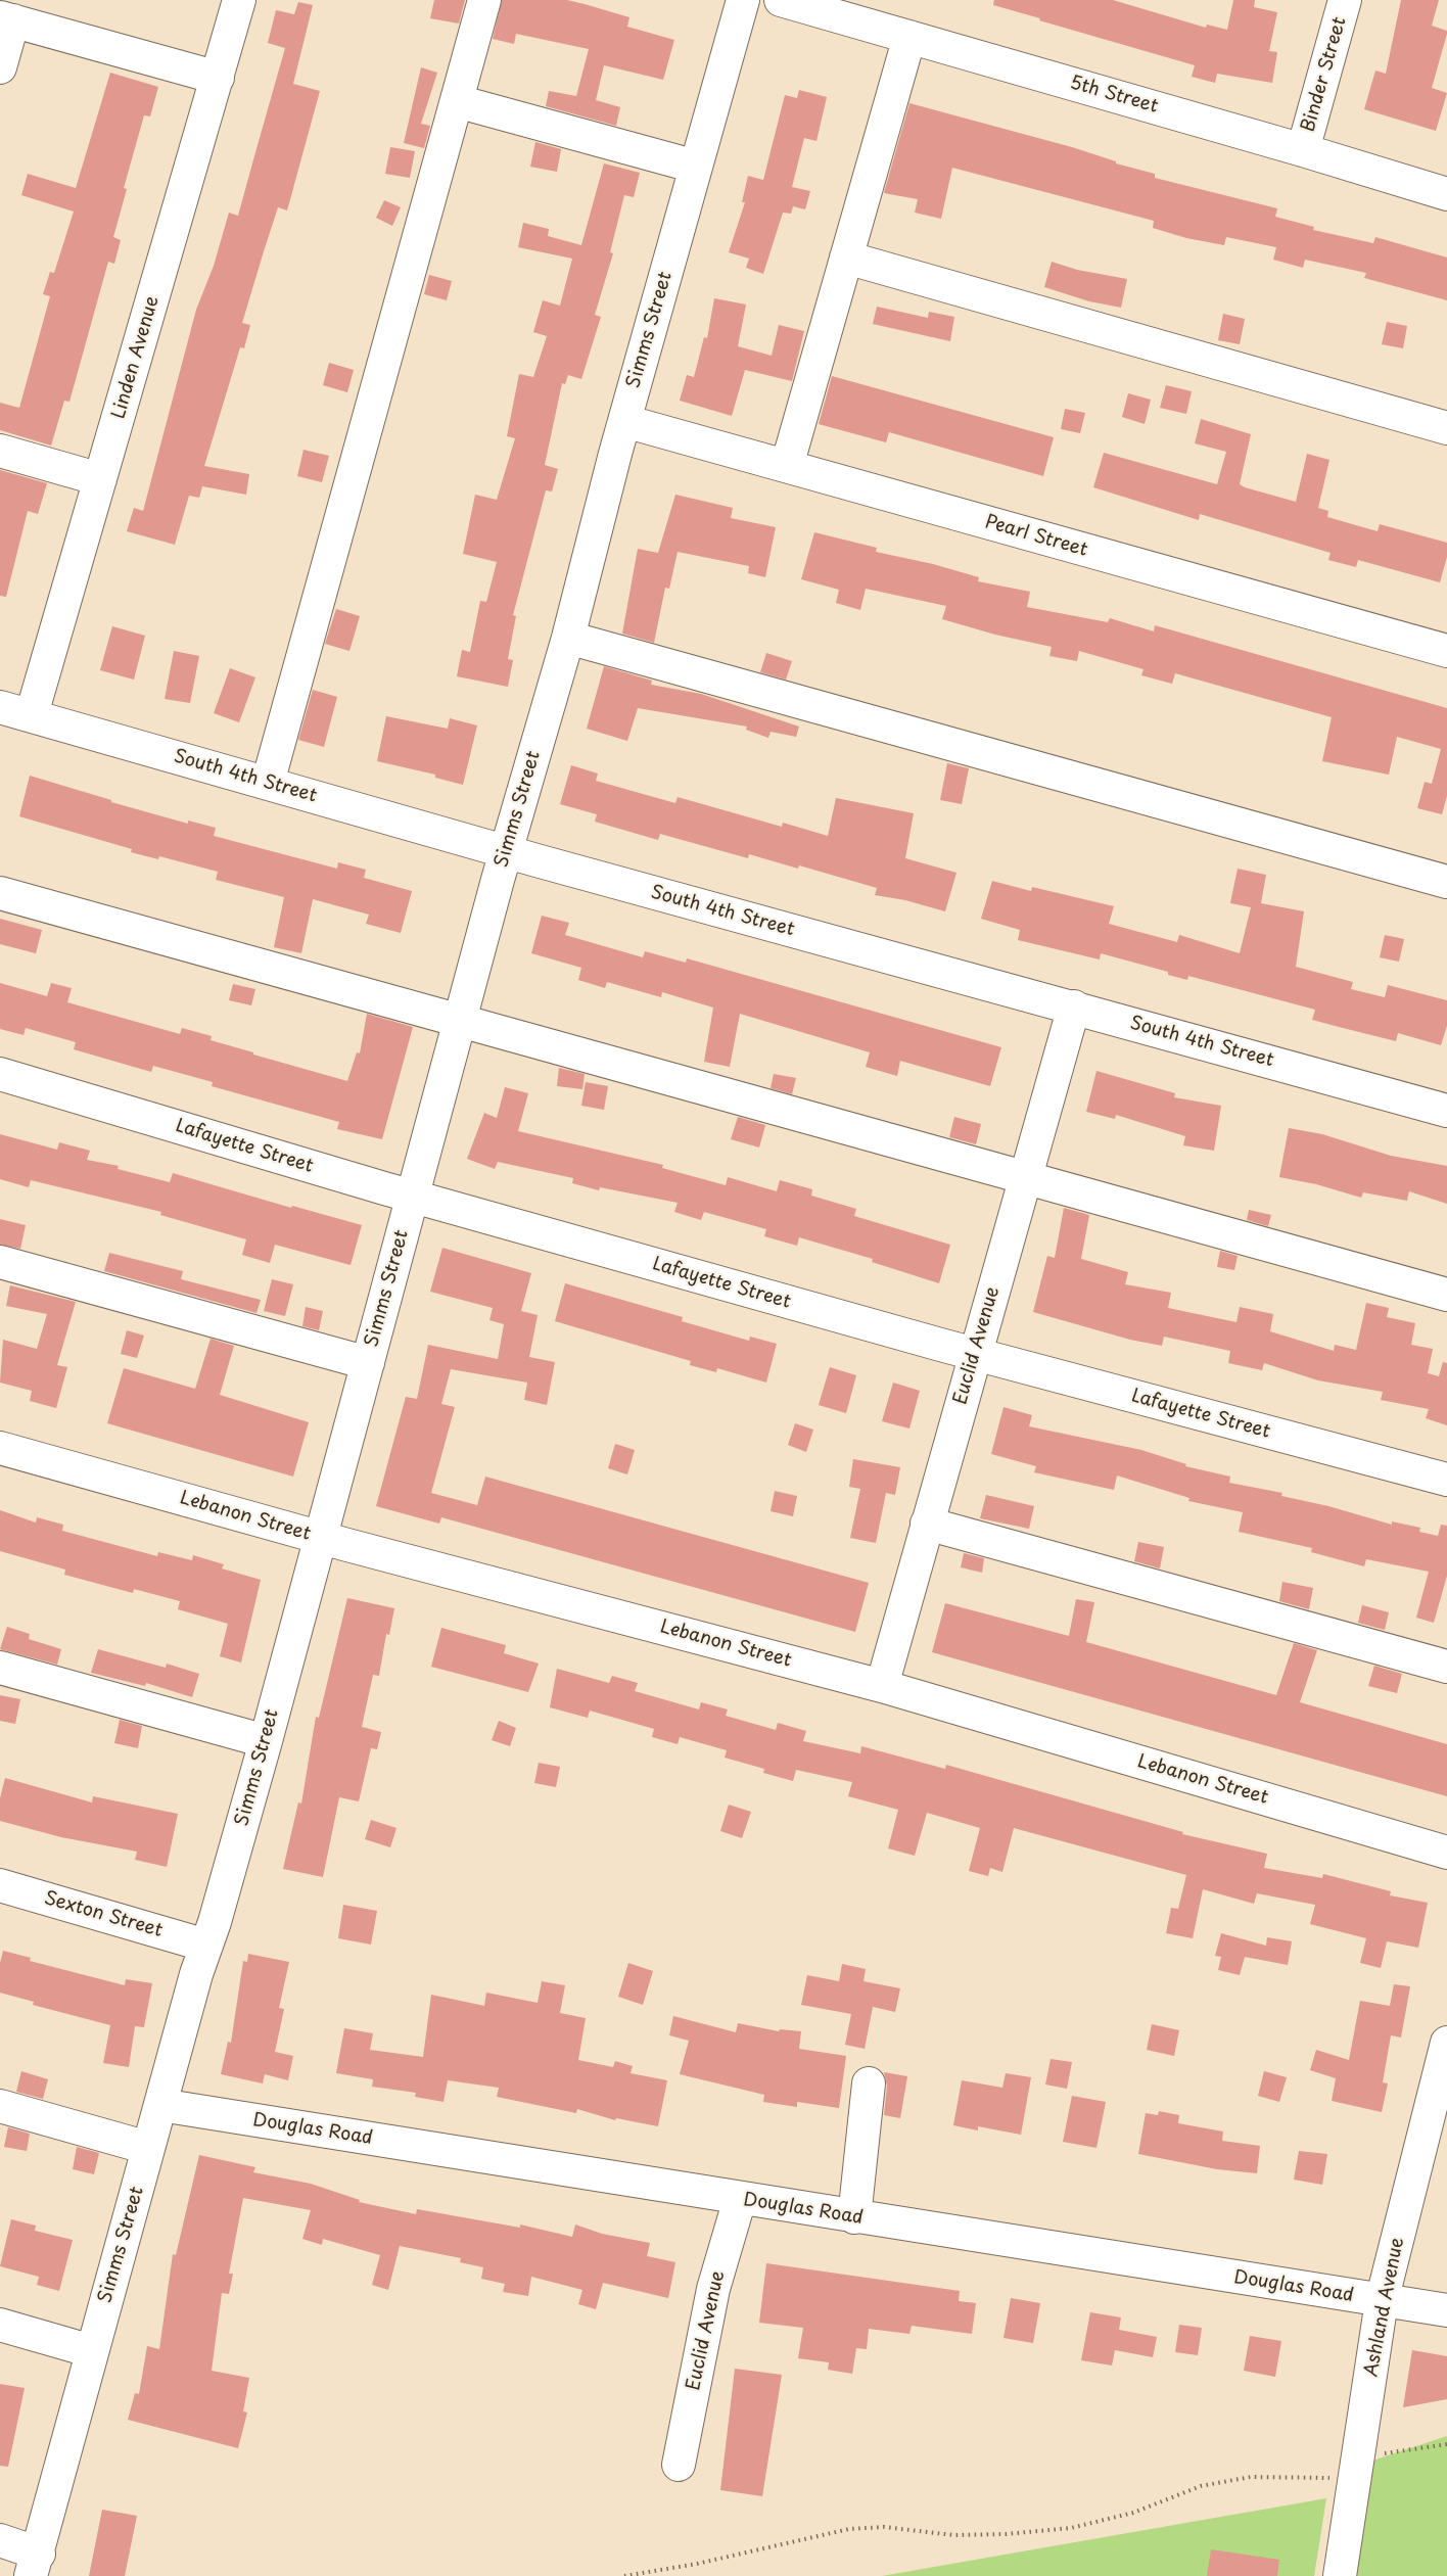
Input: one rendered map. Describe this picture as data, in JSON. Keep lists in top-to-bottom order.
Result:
{
  "streets": {
    "street": [
      "Binder Street",
      "5th Street",
      "Simms Street",
      "Linden Avenue",
      "Pearl Street",
      "South 4th Street",
      "Lafayette Street",
      "Euclid Avenue",
      "Lebanon Street",
      "Sexton Street",
      "Douglas Road",
      "Ashland Avenue"
    ]
  },
  "crossings": [
    ["Binder Street", "5th Street"],
    ["Simms Street", "Pearl Street"],
    ["Simms Street", "South 4th Street"],
    ["Simms Street", "Lafayette Street"],
    ["Simms Street", "Lebanon Street"],
    ["Simms Street", "Sexton Street"],
    ["Simms Street", "Douglas Road"],
    ["Linden Avenue", "South 4th Street"],
    ["South 4th Street", "Euclid Avenue"],
    ["Lafayette Street", "Euclid Avenue"],
    ["Euclid Avenue", "Lebanon Street"],
    ["Euclid Avenue", "Douglas Road"],
    ["Douglas Road", "Ashland Avenue"]
  ]
}
